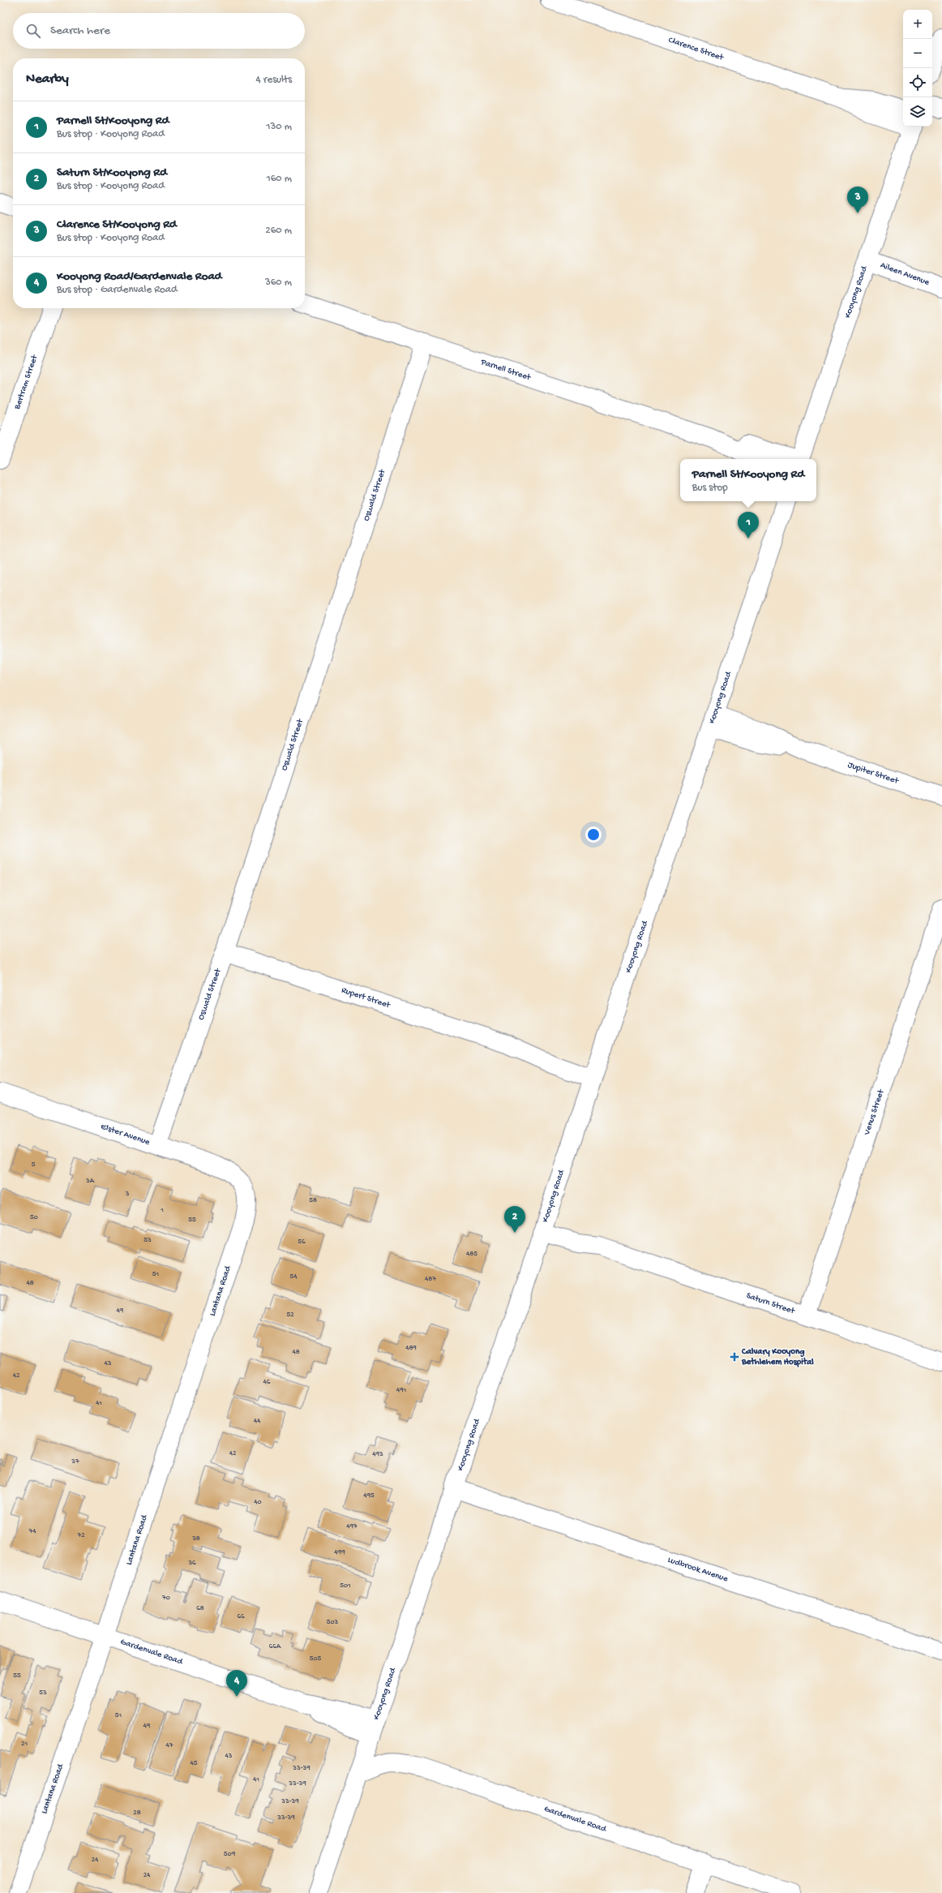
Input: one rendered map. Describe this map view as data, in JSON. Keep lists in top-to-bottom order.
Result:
{
  "streets": {
    "street": [
      "Clarence Street",
      "Aileen Avenue",
      "Kooyong Road",
      "Parnell Street",
      "Bertram Street",
      "Oswald Street",
      "Jupiter Street",
      "Rupert Street",
      "Venus Street",
      "Elster Avenue",
      "Lantana Road",
      "Saturn Street",
      "Ludbrook Avenue",
      "Gardenvale Road"
    ]
  },
  "crossings": [
    ["Aileen Avenue", "Kooyong Road"],
    ["Kooyong Road", "Jupiter Street"],
    ["Kooyong Road", "Rupert Street"],
    ["Kooyong Road", "Saturn Street"],
    ["Kooyong Road", "Ludbrook Avenue"],
    ["Kooyong Road", "Gardenvale Road"],
    ["Parnell Street", "Oswald Street"],
    ["Oswald Street", "Rupert Street"],
    ["Oswald Street", "Elster Avenue"],
    ["Venus Street", "Saturn Street"],
    ["Elster Avenue", "Lantana Road"],
    ["Lantana Road", "Gardenvale Road"]
  ],
  "places": {
    "health": ["Calvary Kooyong Bethlehem Hospital"]
  },
  "house_numbers": [
    "5",
    "3A",
    "3",
    "58",
    "1",
    "50",
    "55",
    "53",
    "56",
    "485",
    "51",
    "54",
    "487",
    "48",
    "49",
    "52",
    "489",
    "48",
    "43",
    "42",
    "46",
    "491",
    "41",
    "44",
    "42",
    "493",
    "37",
    "495",
    "40",
    "497",
    "74",
    "72",
    "38",
    "499",
    "36",
    "501",
    "70",
    "68",
    "66",
    "503",
    "66A",
    "505",
    "55",
    "53",
    "51",
    "49",
    "21",
    "47",
    "43",
    "45",
    "33-39",
    "41",
    "33-39",
    "33-39",
    "28",
    "33-39",
    "509",
    "24",
    "24"
  ],
  "page": {
    "map_buttons": ["+", "−"],
    "search": "Search here",
    "heading": ["Nearby", "4 results"],
    "list": [
      {
        "mark": "1",
        "name": "Parnell St/Kooyong Rd",
        "note": "Bus stop · Kooyong Road",
        "value": "130 m"
      },
      {
        "mark": "2",
        "name": "Saturn St/Kooyong Rd",
        "note": "Bus stop · Kooyong Road",
        "value": "160 m"
      },
      {
        "mark": "3",
        "name": "Clarence St/Kooyong Rd",
        "note": "Bus stop · Kooyong Road",
        "value": "260 m"
      },
      {
        "mark": "4",
        "name": "Kooyong Road/Gardenvale Road",
        "note": "Bus stop · Gardenvale Road",
        "value": "360 m"
      }
    ],
    "pins": [
      "3",
      "1",
      "2",
      "4"
    ],
    "popup": ["Parnell St/Kooyong Rd", "Bus stop"]
  }
}
